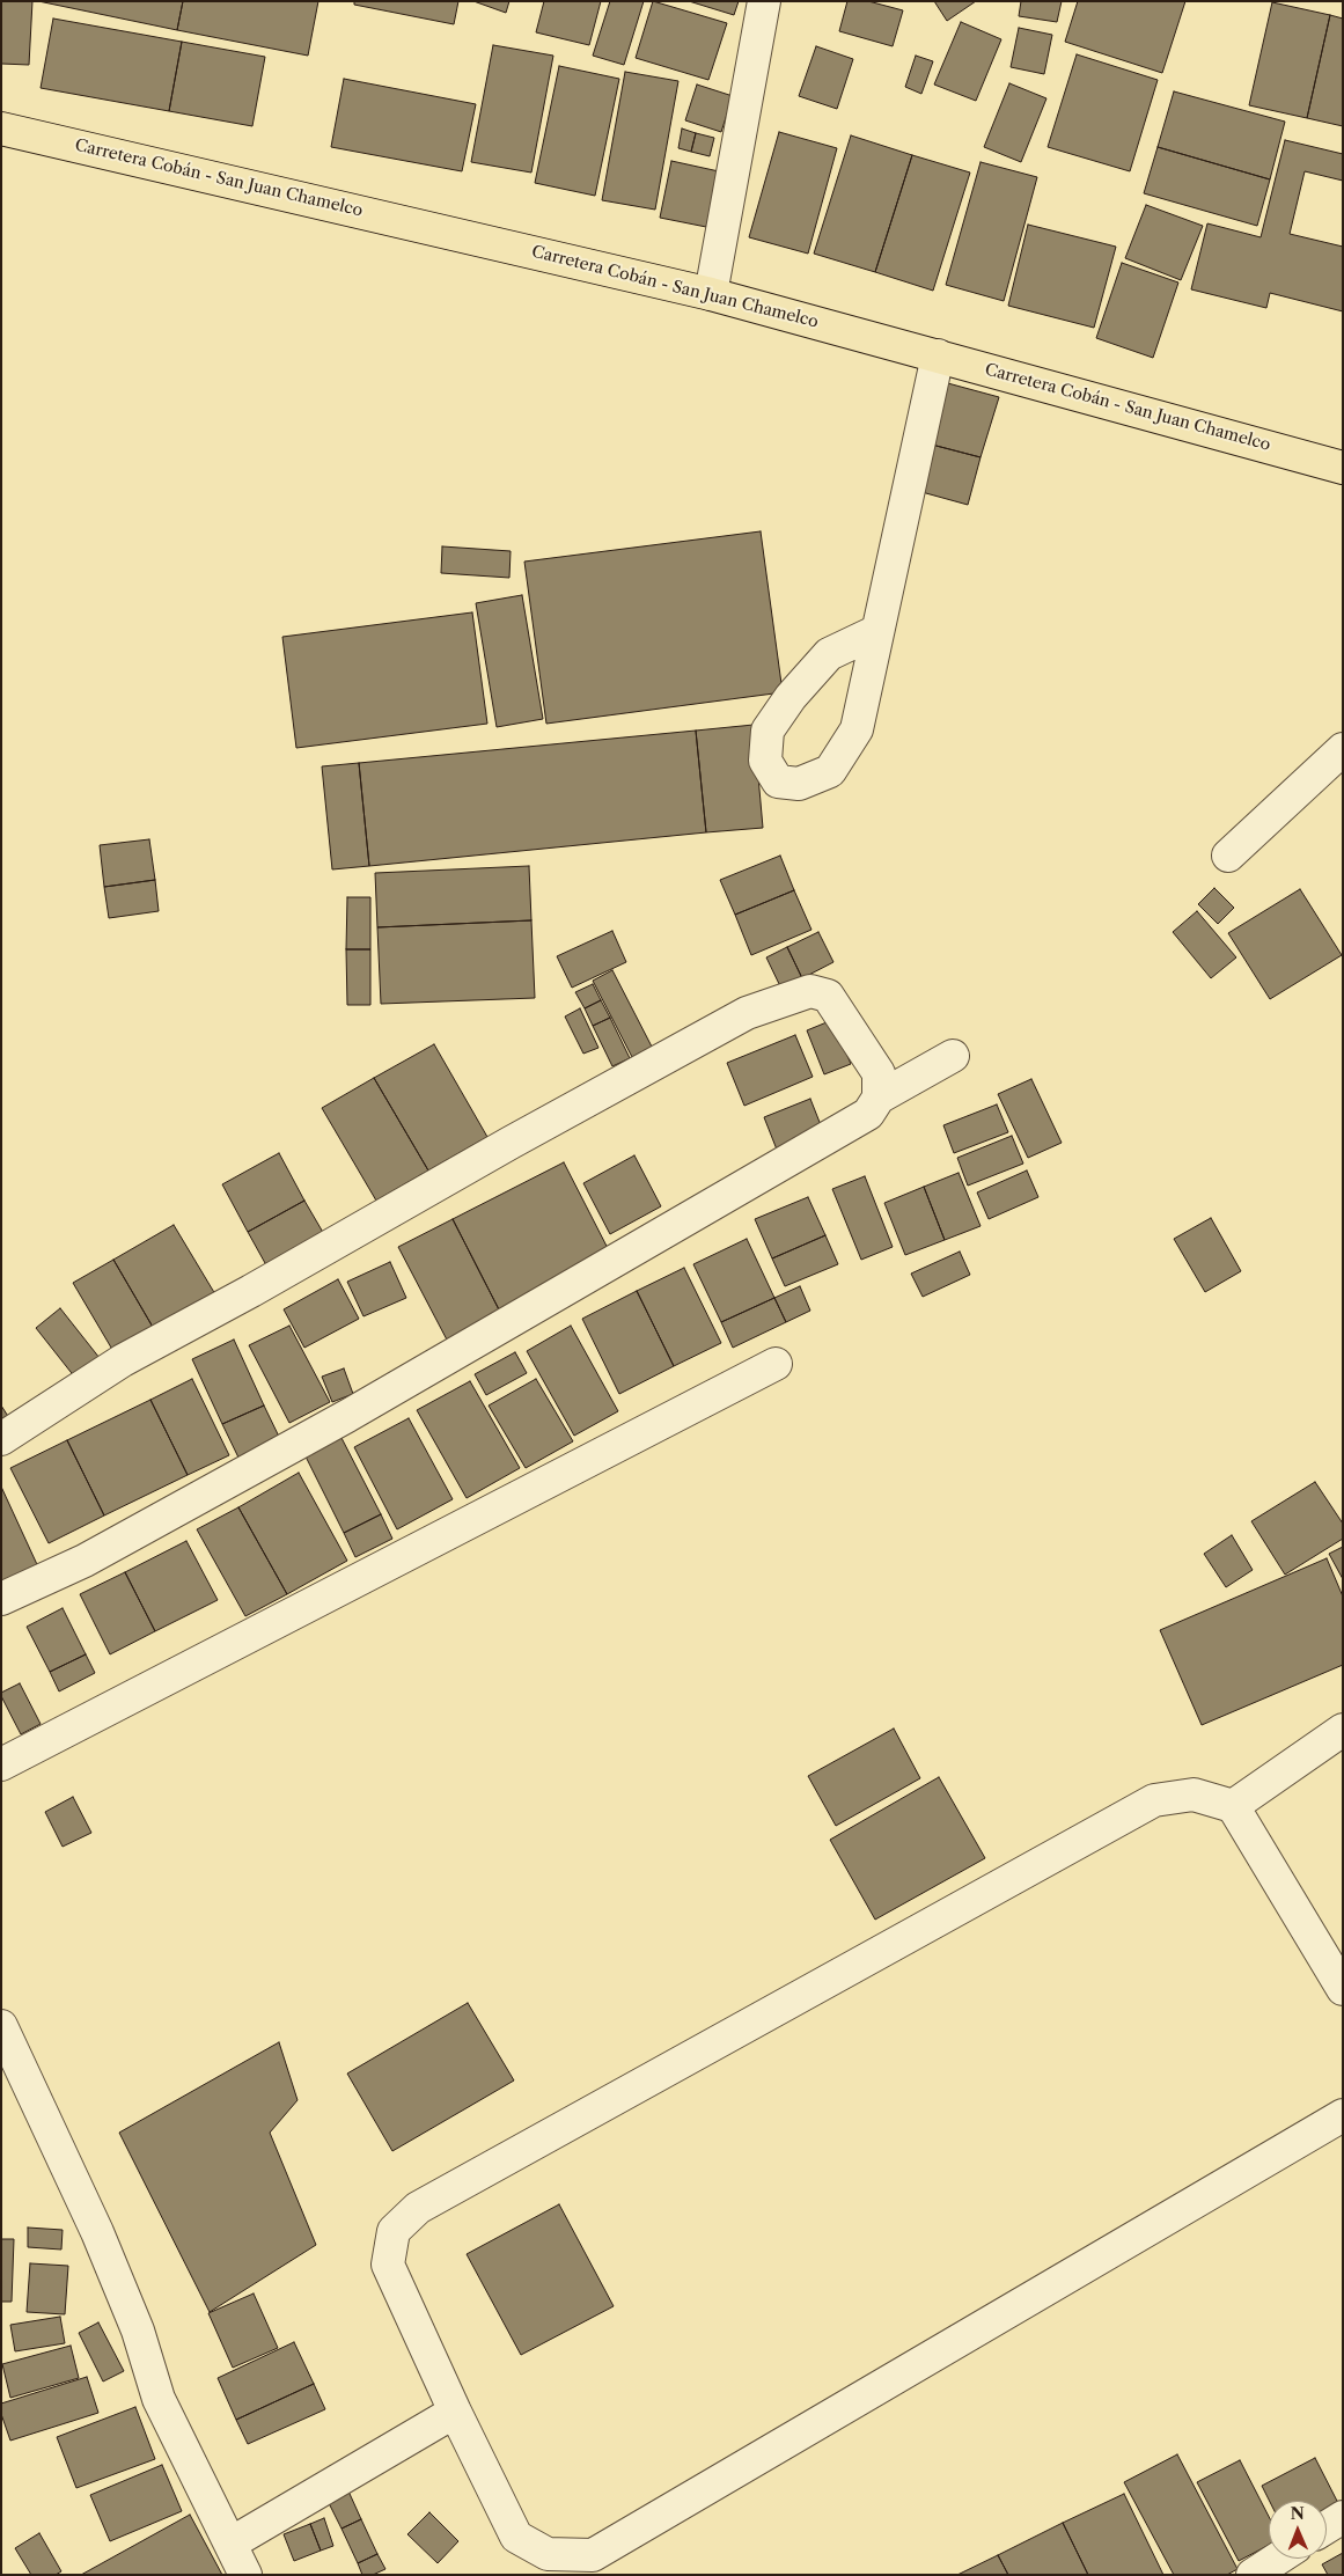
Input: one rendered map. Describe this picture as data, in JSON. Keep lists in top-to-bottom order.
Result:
{
  "streets": {
    "main road": ["Carretera Cobán - San Juan Chamelco"]
  },
  "north": "top"
}
